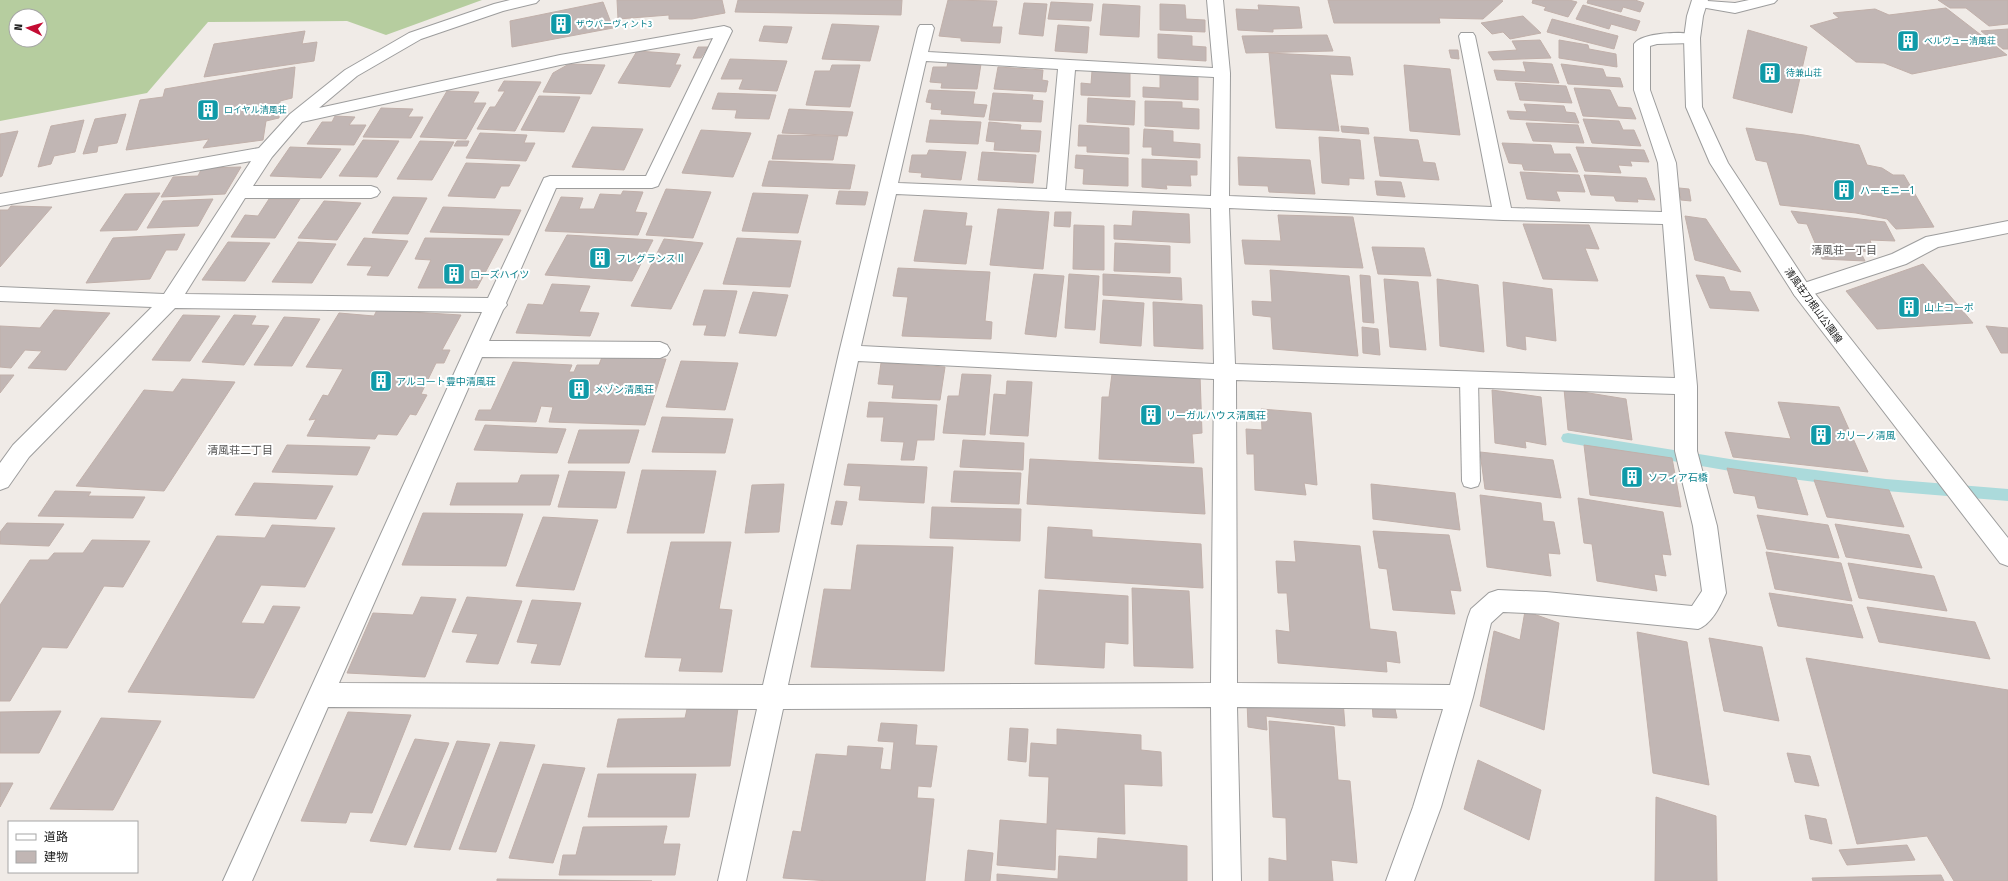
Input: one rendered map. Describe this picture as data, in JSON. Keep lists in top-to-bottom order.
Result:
{
  "streets": {
    "street": ["清風荘刀根山公園線"]
  },
  "districts": ["清風荘一丁目", "清風荘二丁目"],
  "places": {
    "building": [
      "ザウバーヴィント3",
      "ベルヴュー清風荘",
      "待兼山荘",
      "ロイヤル清風荘",
      "ハーモニー1",
      "フレグランスⅡ",
      "ローズハイツ",
      "山上コーポ",
      "アルコート豊中清風荘",
      "メゾン清風荘",
      "リーガルハウス清風荘",
      "カリーノ清風",
      "ソフィア石橋"
    ]
  },
  "legend": ["道路", "建物"],
  "north": "left"
}
